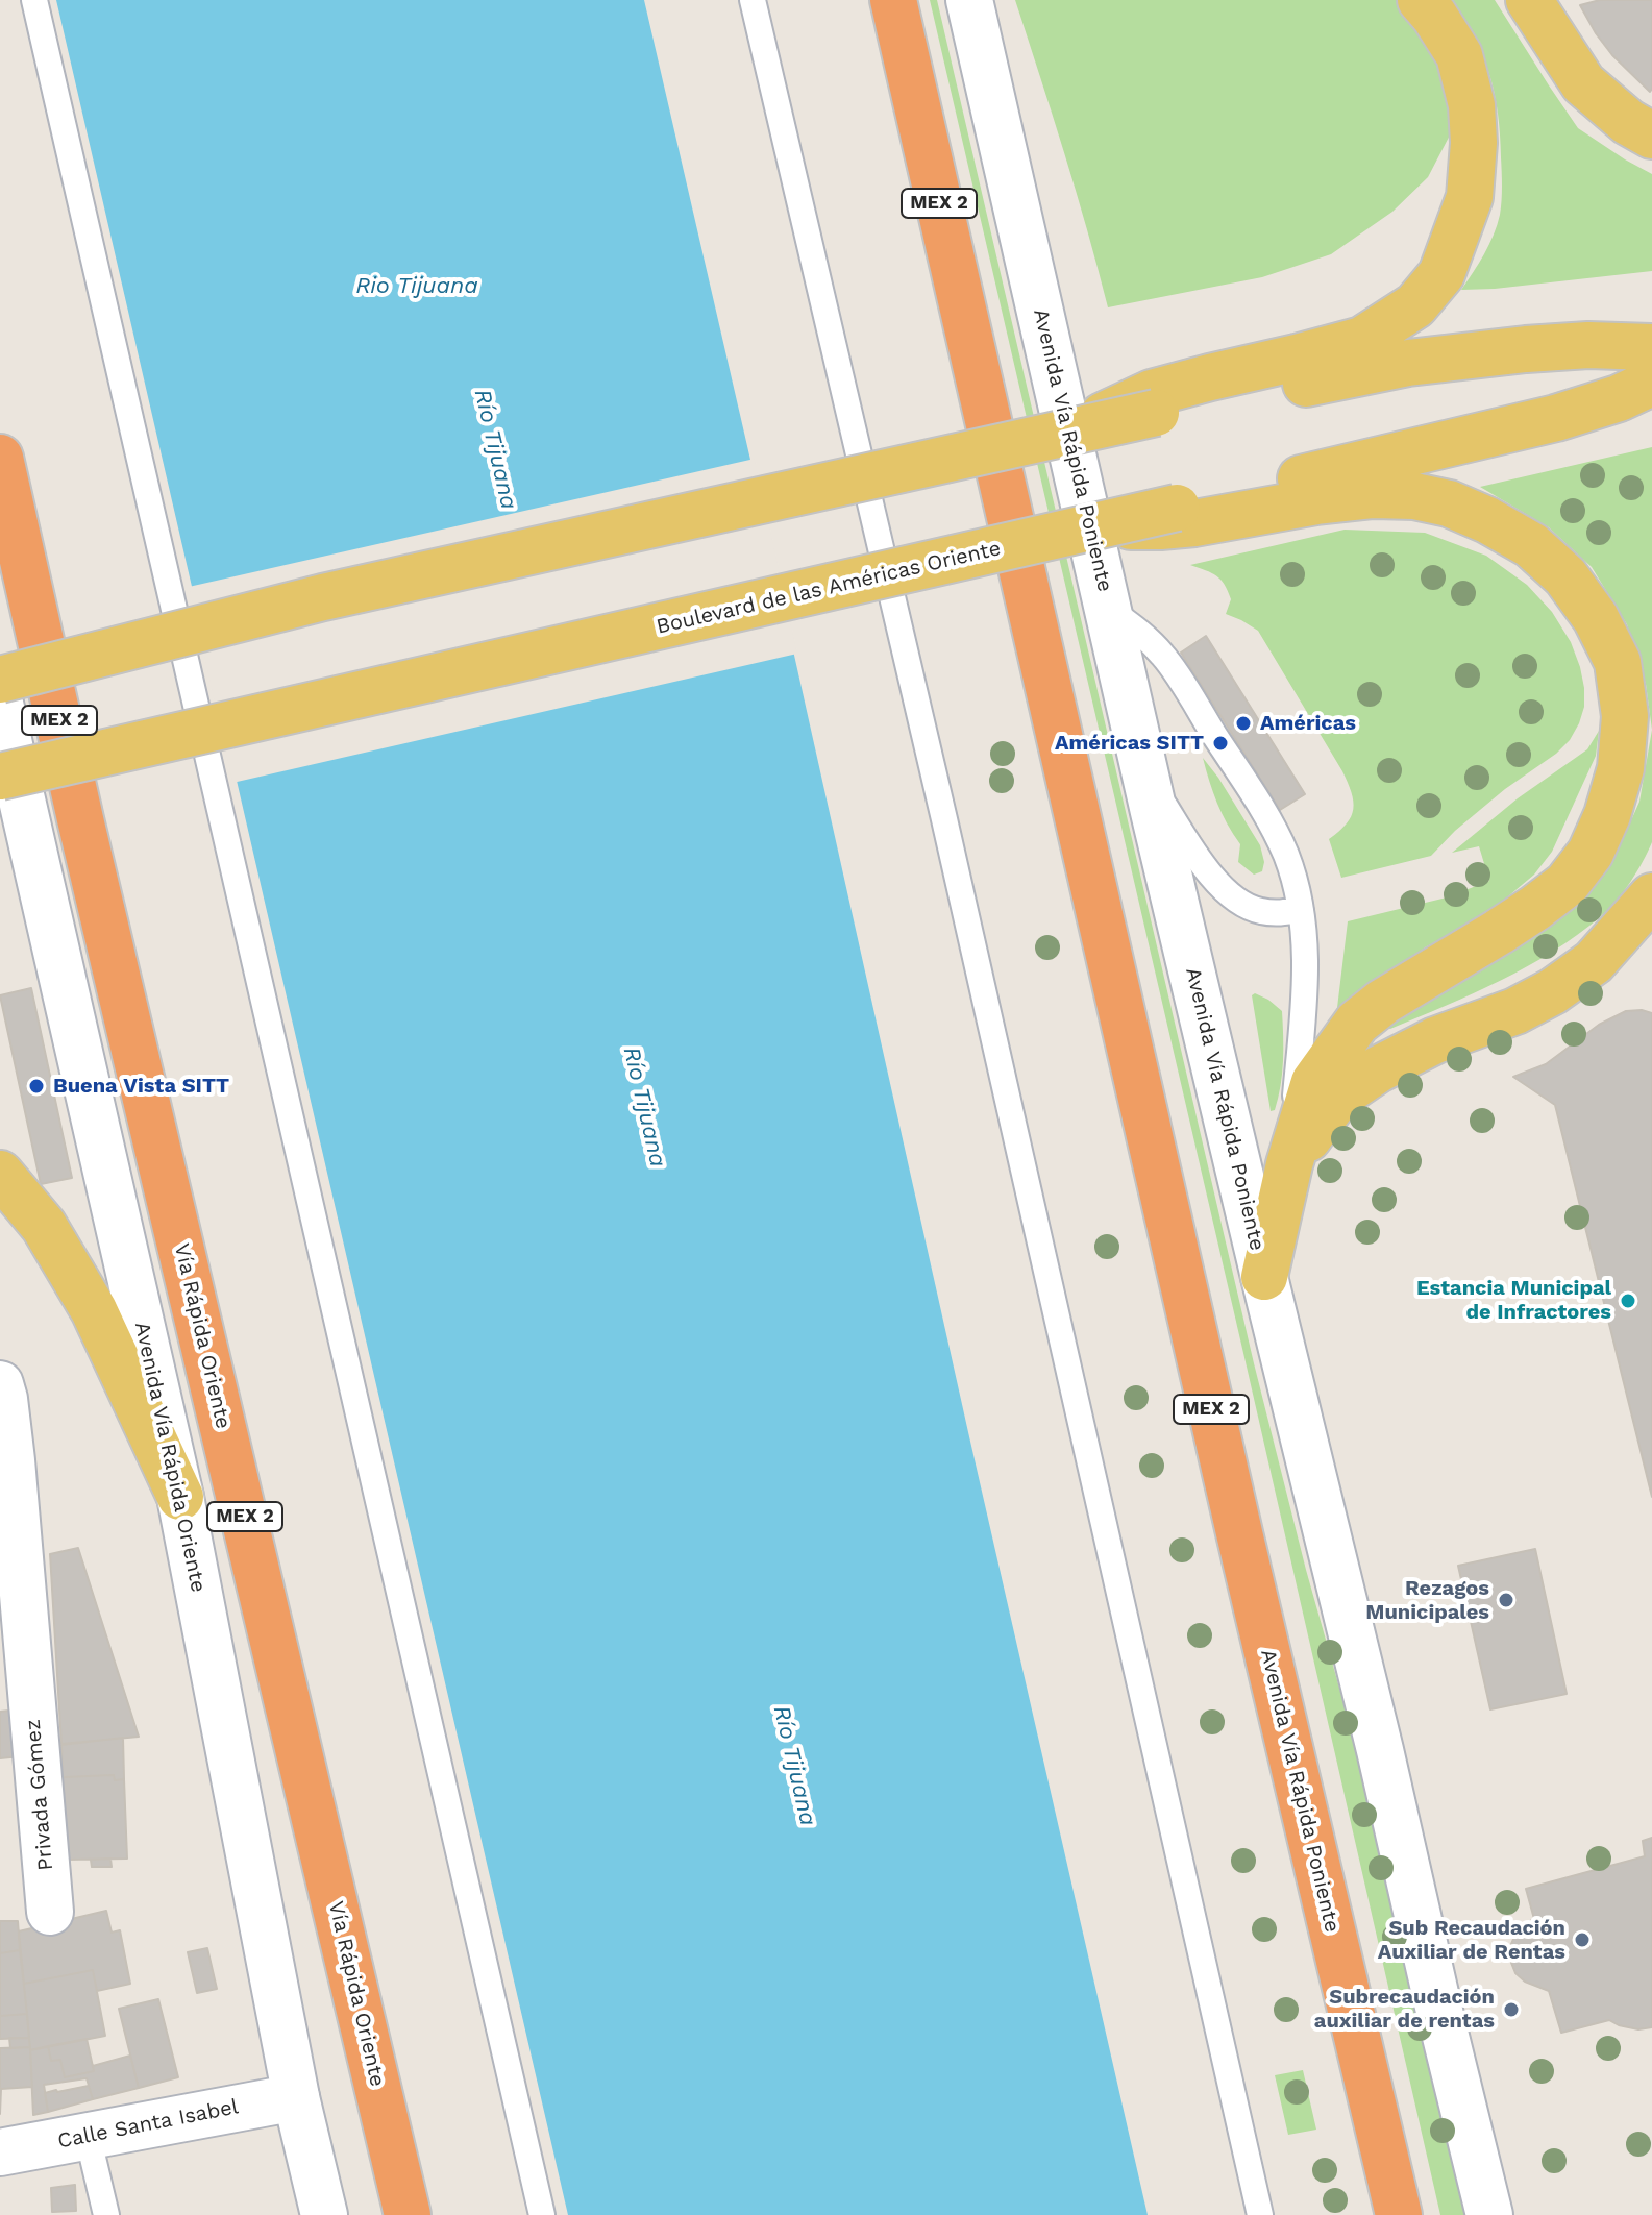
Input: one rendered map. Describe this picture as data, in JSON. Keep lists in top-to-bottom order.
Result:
{
  "streets": {
    "highway": ["MEX 2", "Avenida Vía Rápida Poniente", "Vía Rápida Oriente"],
    "main road": [
      "Boulevard de las Américas Oriente",
      "Avenida Vía Rápida Oriente",
      "Privada Gómez",
      "Calle Santa Isabel"
    ]
  },
  "crossings": [
    ["Avenida Vía Rápida Oriente", "Calle Santa Isabel"]
  ],
  "water": ["Rio Tijuana", "Río Tijuana"],
  "places": [
    "Américas",
    "Américas SITT",
    "Buena Vista SITT",
    "Estancia Municipal de Infractores",
    "Rezagos Municipales",
    "Sub Recaudación Auxiliar de Rentas",
    "Subrecaudación auxiliar de rentas"
  ]
}
